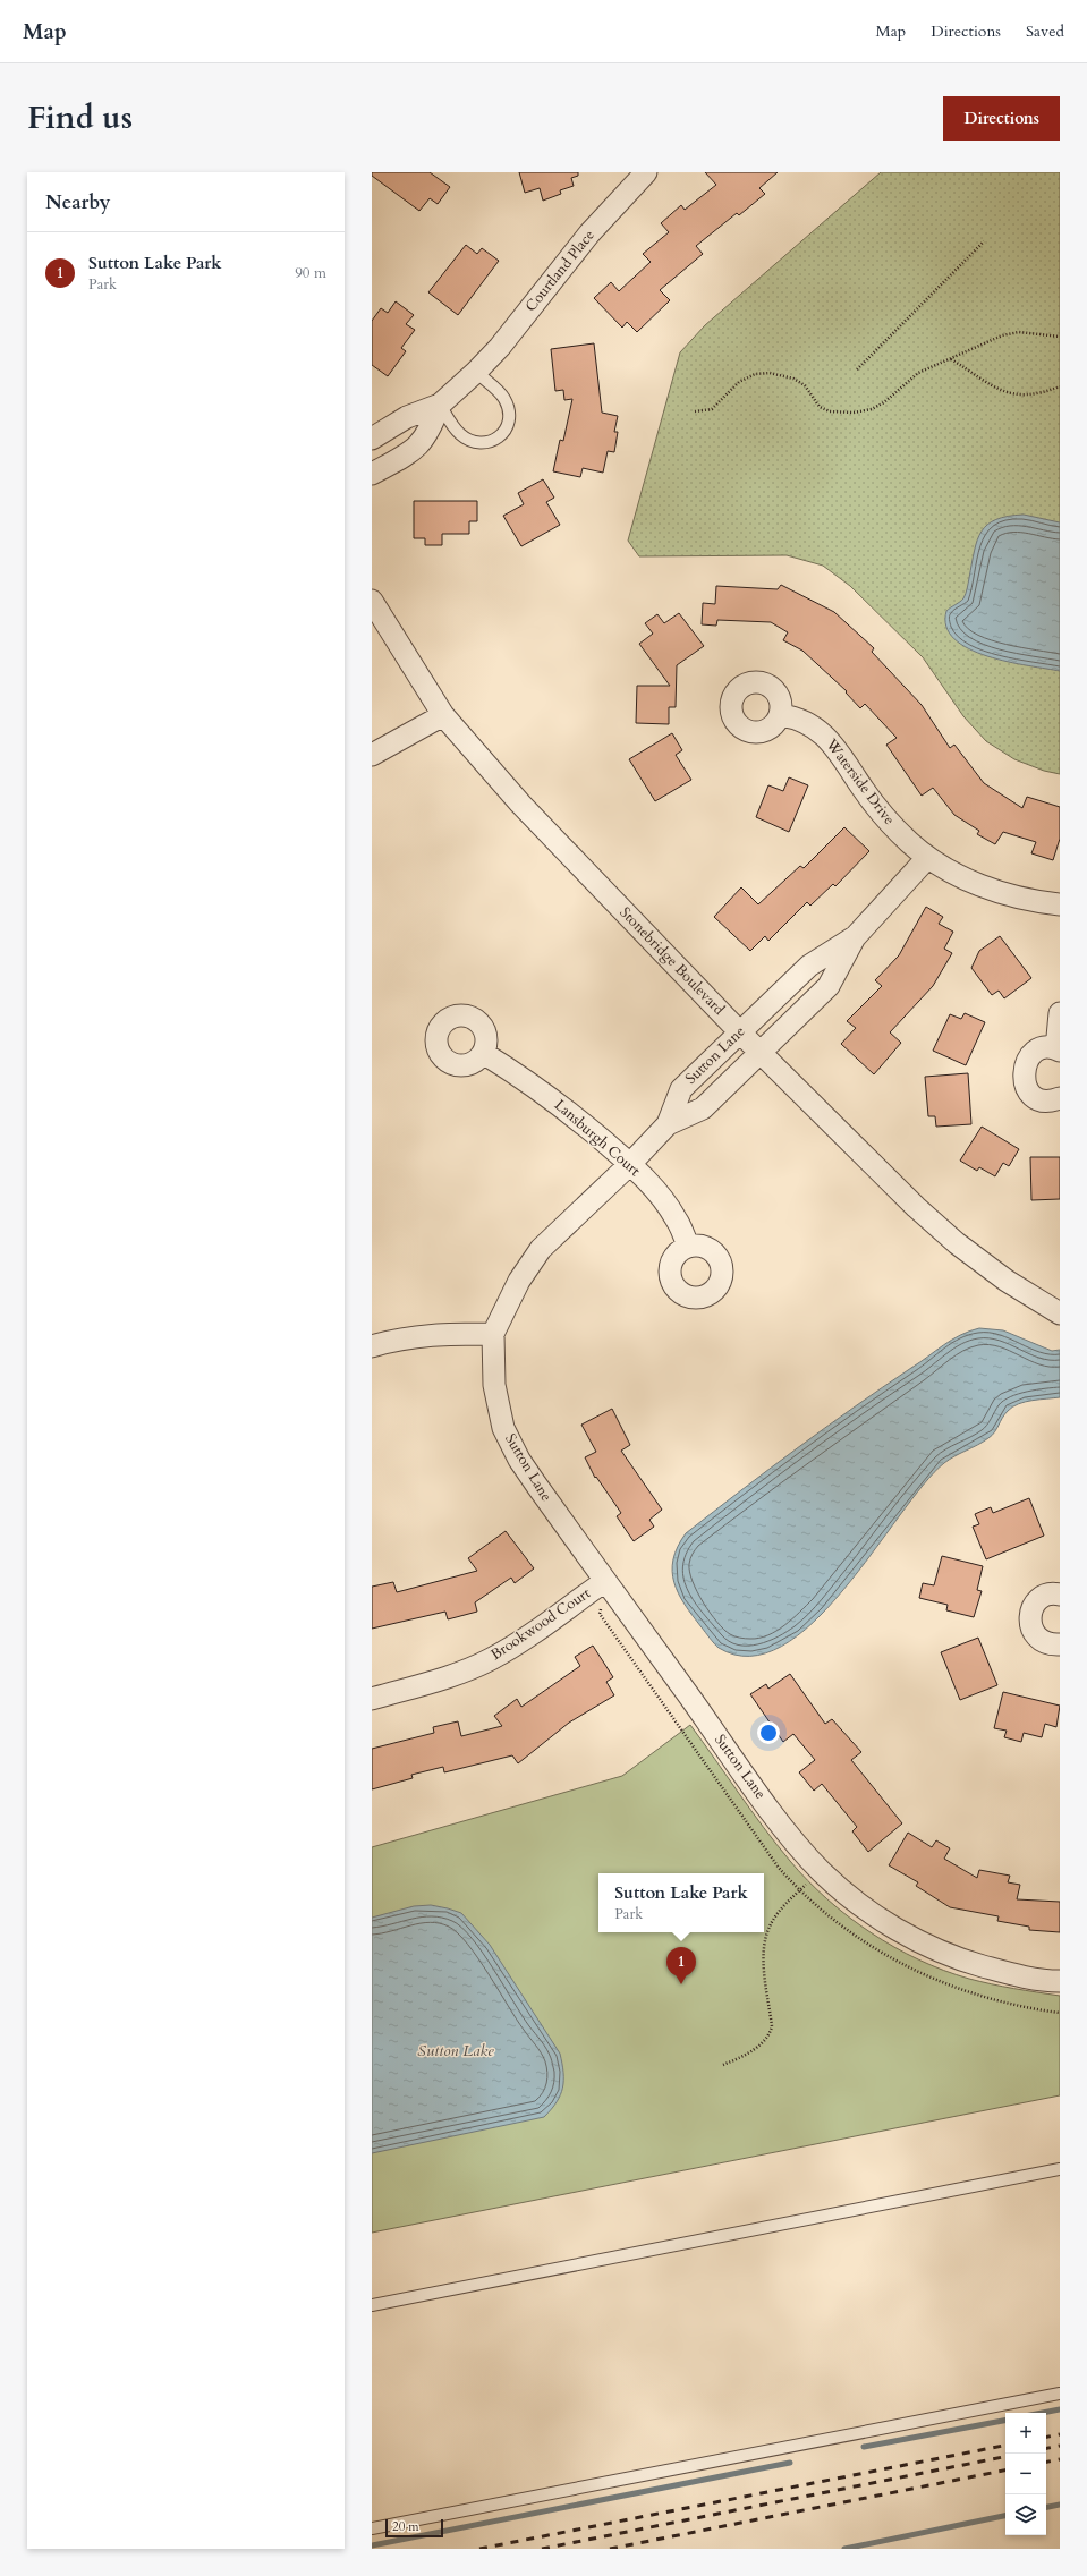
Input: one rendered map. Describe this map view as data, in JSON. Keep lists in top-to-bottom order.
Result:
{
  "streets": {
    "street": [
      "Courtland Place",
      "Waterside Drive",
      "Stonebridge Boulevard",
      "Sutton Lane",
      "Lansburgh Court",
      "Brookwood Court"
    ]
  },
  "crossings": [
    ["Waterside Drive", "Sutton Lane"],
    ["Stonebridge Boulevard", "Sutton Lane"],
    ["Sutton Lane", "Lansburgh Court"],
    ["Sutton Lane", "Brookwood Court"]
  ],
  "water": ["Sutton Lake"],
  "scale_bar": "20 m",
  "page": {
    "header": "Map",
    "nav": ["Map", "Directions", "Saved"],
    "title": "Find us",
    "buttons": "Directions",
    "heading": "Nearby",
    "list": [
      {
        "mark": "1",
        "name": "Sutton Lake Park",
        "note": "Park",
        "value": "90 m"
      }
    ],
    "popup": ["Sutton Lake Park", "Park"],
    "pins": "1",
    "map_buttons": ["+", "−"],
    "scale": "20 m"
  }
}
